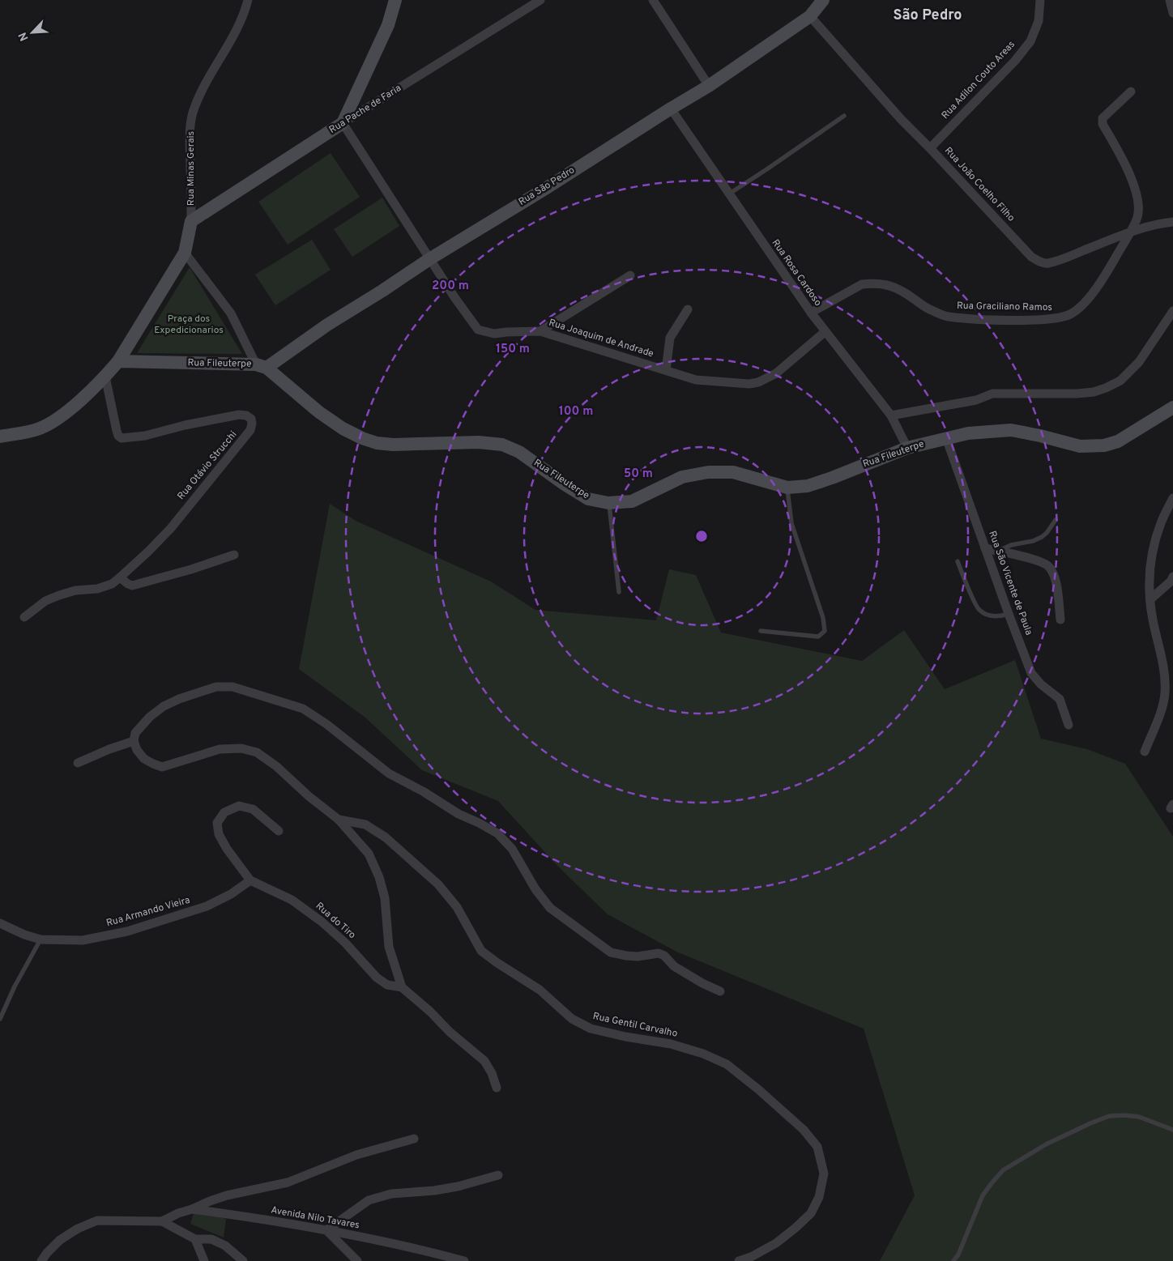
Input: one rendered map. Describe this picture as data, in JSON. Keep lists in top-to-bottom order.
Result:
{
  "streets": {
    "main road": [
      "Rua Pache de Faria",
      "Rua Minas Gerais",
      "Rua São Pedro",
      "Rua Fileuterpe"
    ],
    "street": [
      "Rua Adilon Couto Areas",
      "Rua João Coelho Filho",
      "Rua Rosa Cardoso",
      "Rua Graciliano Ramos",
      "Rua Joaquim de Andrade",
      "Rua Otávio Strucchi",
      "Rua São Vicente de Paula",
      "Rua Armando Vieira",
      "Rua do Tiro",
      "Rua Gentil Carvalho",
      "Avenida Nilo Tavares"
    ]
  },
  "crossings": [
    ["Rua Adilon Couto Areas", "Rua João Coelho Filho"],
    ["Rua Pache de Faria", "Rua Minas Gerais"],
    ["Rua Pache de Faria", "Rua Joaquim de Andrade"],
    ["Rua Minas Gerais", "Rua Fileuterpe"],
    ["Rua João Coelho Filho", "Rua São Pedro"],
    ["Rua João Coelho Filho", "Rua Graciliano Ramos"],
    ["Rua São Pedro", "Rua Rosa Cardoso"],
    ["Rua São Pedro", "Rua Joaquim de Andrade"],
    ["Rua São Pedro", "Rua Fileuterpe"],
    ["Rua Rosa Cardoso", "Rua Graciliano Ramos"],
    ["Rua Rosa Cardoso", "Rua Joaquim de Andrade"],
    ["Rua Rosa Cardoso", "Rua Fileuterpe"],
    ["Rua Fileuterpe", "Rua São Vicente de Paula"],
    ["Rua Armando Vieira", "Rua do Tiro"]
  ],
  "districts": ["São Pedro"],
  "parks": ["Praça dos Expedicionarios"],
  "north": "bottom left",
  "rings": [
    "200 m",
    "150 m",
    "100 m",
    "50 m"
  ]
}
